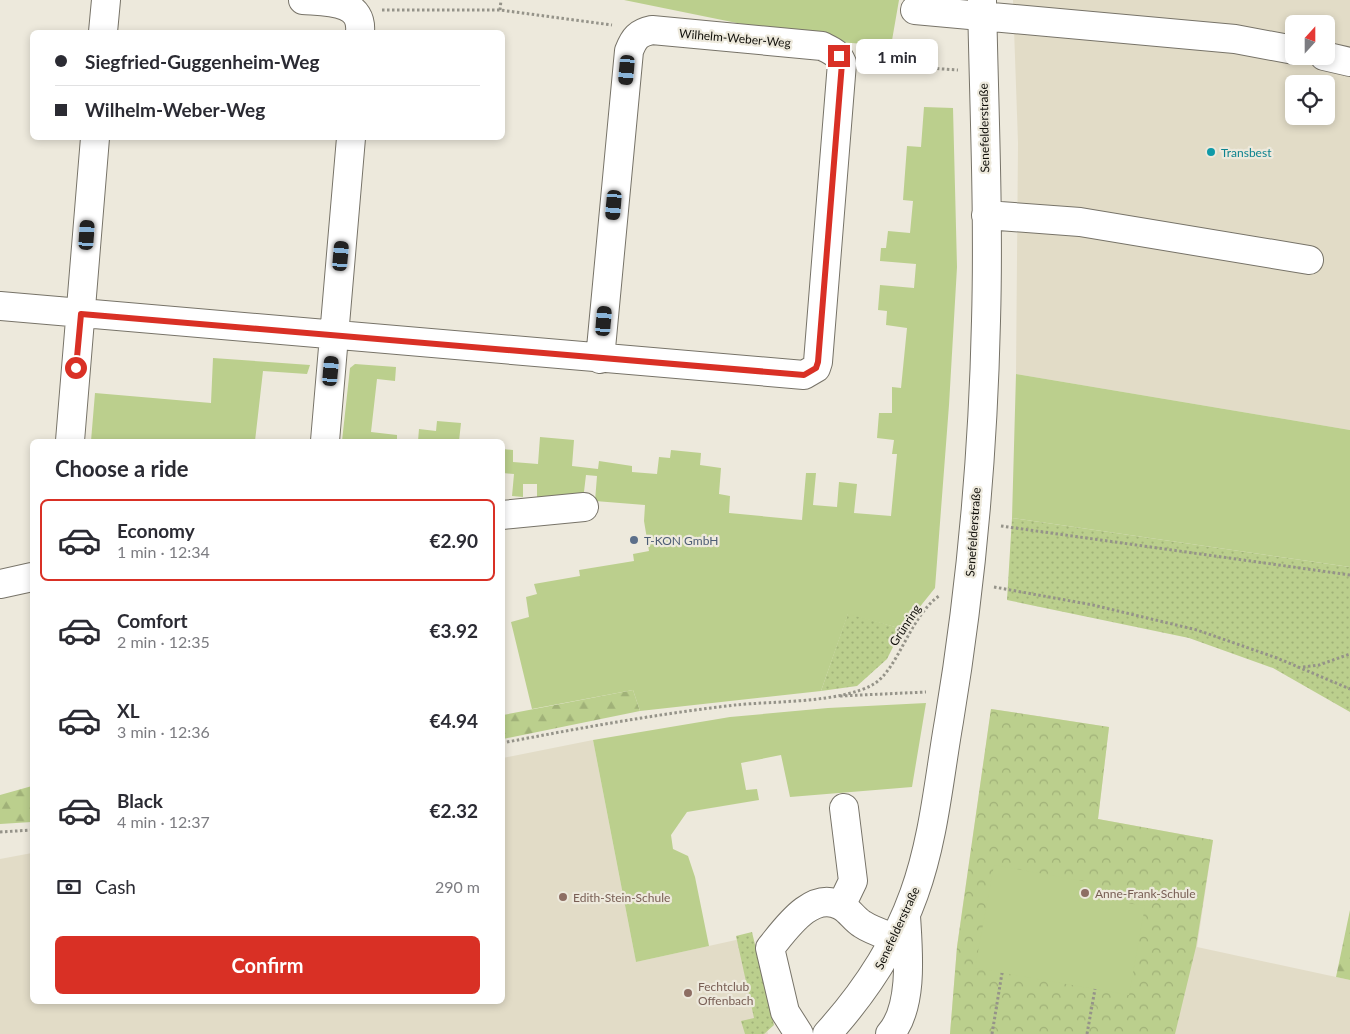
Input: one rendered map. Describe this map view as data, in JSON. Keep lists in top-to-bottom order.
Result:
{
  "streets": {
    "street": ["Wilhelm-Weber-Weg", "Senefelderstraße"],
    "path": ["Grünring"]
  },
  "crossings": [
    ["Senefelderstraße", "Grünring"]
  ],
  "places": [
    "Transbest",
    "T-KON GmbH",
    "Anne-Frank-Schule",
    "Edith-Stein-Schule",
    "Fechtclub Offenbach"
  ],
  "north": "top",
  "page": {
    "banner": ["Siegfried-Guggenheim-Weg", "Wilhelm-Weber-Weg"],
    "bubble": "1 min",
    "heading": "Choose a ride",
    "list": [
      {
        "name": "Economy",
        "note": "1 min · 12:34",
        "value": "€2.90"
      },
      {
        "name": "Comfort",
        "note": "2 min · 12:35",
        "value": "€3.92"
      },
      {
        "name": "XL",
        "note": "3 min · 12:36",
        "value": "€4.94"
      },
      {
        "name": "Black",
        "note": "4 min · 12:37",
        "value": "€2.32"
      }
    ],
    "pay": ["Cash", "290 m"],
    "buttons": "Confirm"
  }
}
